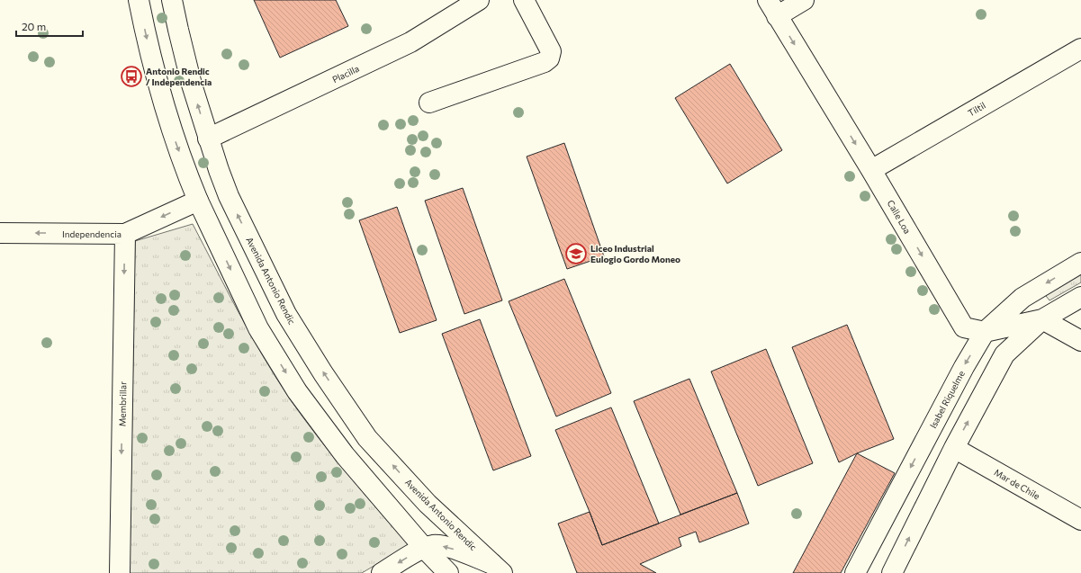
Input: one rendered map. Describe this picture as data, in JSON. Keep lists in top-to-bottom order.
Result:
{
  "streets": {
    "street": [
      "Placilla",
      "Tiltil",
      "Calle Loa",
      "Independencia",
      "Avenida Antonio Rendic",
      "Isabel Riquelme",
      "Membrillar",
      "Mar de Chile"
    ]
  },
  "crossings": [
    ["Placilla", "Avenida Antonio Rendic"],
    ["Tiltil", "Calle Loa"],
    ["Calle Loa", "Isabel Riquelme"],
    ["Independencia", "Membrillar"]
  ],
  "one_way": ["Calle Loa", "Independencia", "Membrillar"],
  "places": {
    "bus stop": ["Antonio Rendic / Independencia"],
    "school or university": ["Liceo Industrial Eulogio Gordo Moneo"]
  },
  "scale_bar": "20 m"
}
